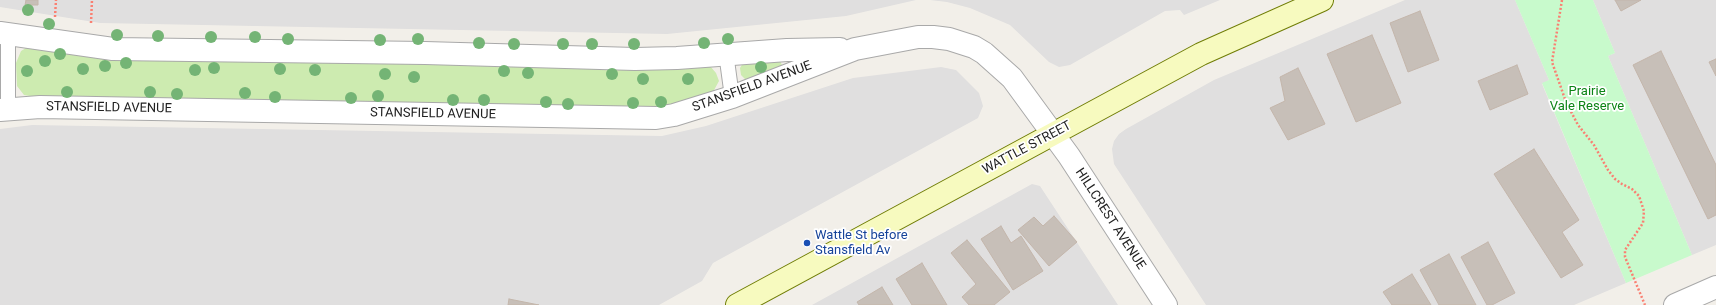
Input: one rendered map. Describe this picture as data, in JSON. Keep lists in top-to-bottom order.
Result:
{
  "streets": {
    "main road": ["WATTLE STREET"],
    "street": ["STANSFIELD AVENUE", "HILLCREST AVENUE"]
  },
  "crossings": [
    ["STANSFIELD AVENUE", "WATTLE STREET"],
    ["STANSFIELD AVENUE", "HILLCREST AVENUE"],
    ["WATTLE STREET", "HILLCREST AVENUE"]
  ],
  "parks": ["Prairie Vale Reserve"],
  "places": ["Wattle St before Stansfield Av"]
}
